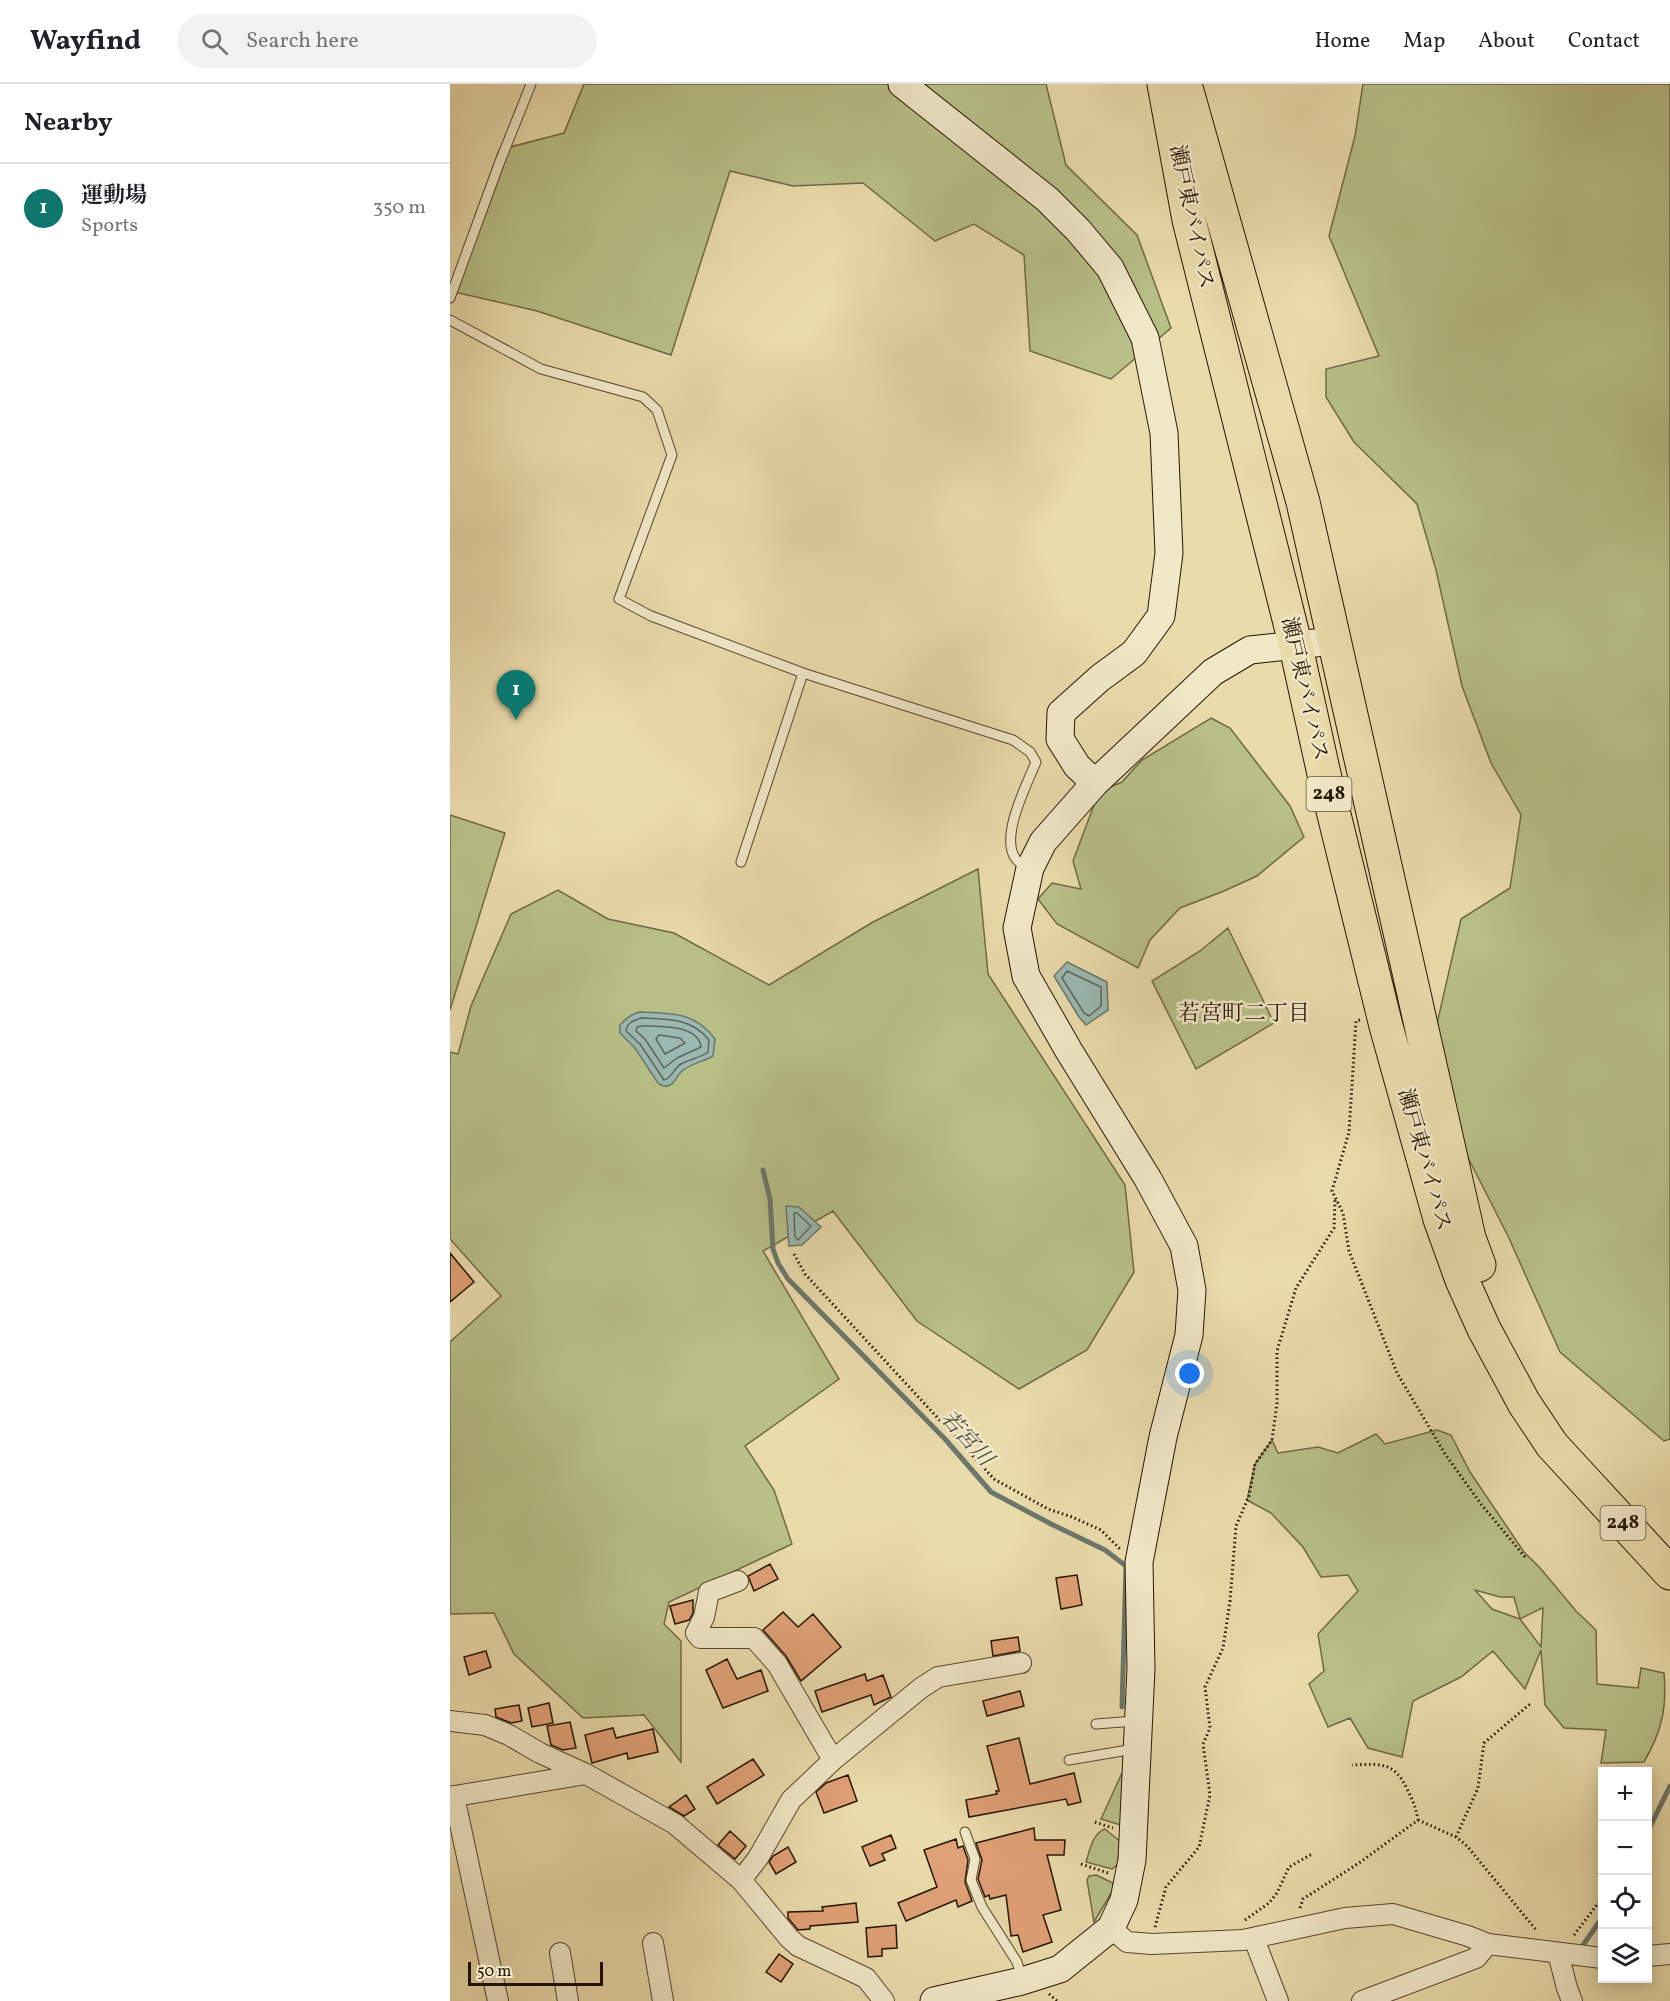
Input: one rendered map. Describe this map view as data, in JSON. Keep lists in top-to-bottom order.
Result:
{
  "streets": {
    "highway": ["瀬戸東バイパス", "248"]
  },
  "districts": ["若宮町二丁目"],
  "water": ["若宮川"],
  "scale_bar": "50 m",
  "page": {
    "header": "Wayfind",
    "search": "Search here",
    "nav": [
      "Home",
      "Map",
      "About",
      "Contact"
    ],
    "heading": "Nearby",
    "list": [
      {
        "mark": "1",
        "name": "運動場",
        "note": "Sports",
        "value": "350 m"
      }
    ],
    "pins": "1",
    "map_buttons": ["+", "−"],
    "scale": "50 m"
  }
}
